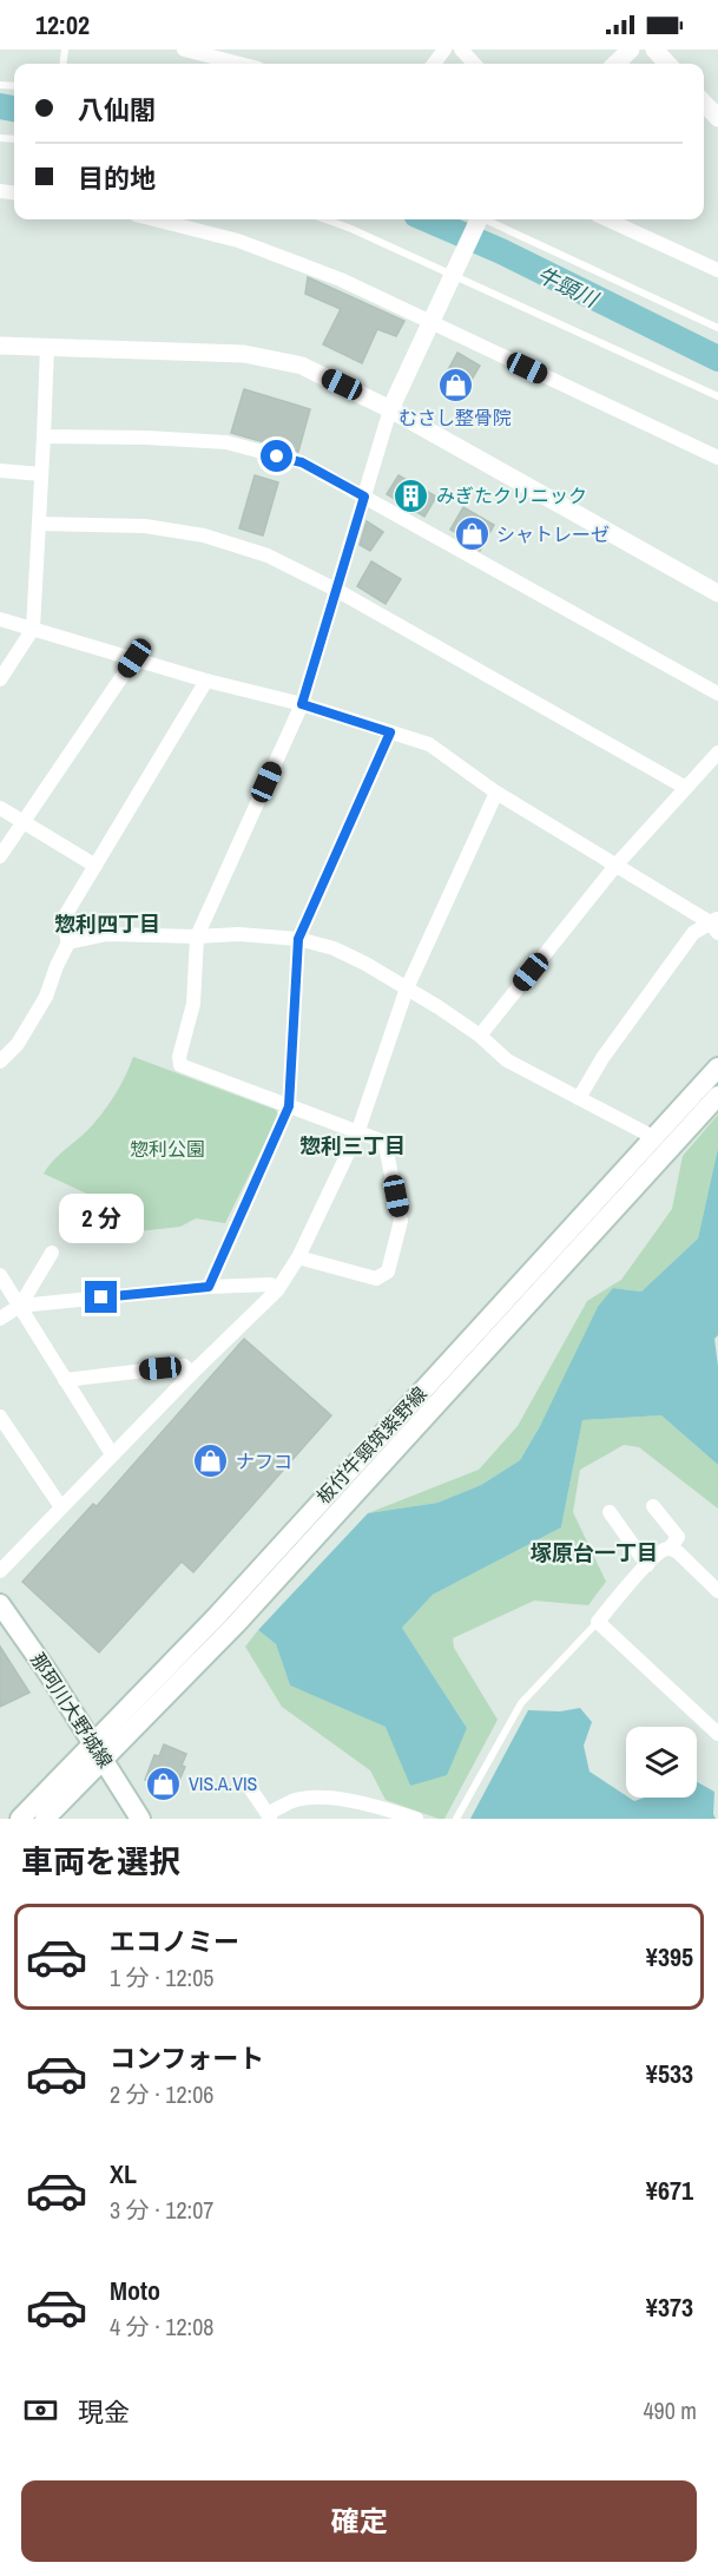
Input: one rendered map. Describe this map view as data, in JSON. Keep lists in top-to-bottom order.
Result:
{
  "streets": {
    "main road": ["板付牛頸筑紫野線", "那珂川大野城線"]
  },
  "crossings": [
    ["板付牛頸筑紫野線", "那珂川大野城線"]
  ],
  "districts": ["惣利四丁目", "惣利三丁目", "塚原台一丁目"],
  "water": ["牛頸川"],
  "parks": ["惣利公園"],
  "places": {
    "shop": [
      "むさし整骨院",
      "シャトレーゼ",
      "ナフコ",
      "VIS.A.VIS"
    ],
    "building": ["みぎたクリニック"]
  },
  "page": {
    "status": "12:02",
    "banner": ["八仙閣", "目的地"],
    "bubble": "2 分",
    "heading": "車両を選択",
    "list": [
      {
        "name": "エコノミー",
        "note": "1 分 · 12:05",
        "value": "¥395"
      },
      {
        "name": "コンフォート",
        "note": "2 分 · 12:06",
        "value": "¥533"
      },
      {
        "name": "XL",
        "note": "3 分 · 12:07",
        "value": "¥671"
      },
      {
        "name": "Moto",
        "note": "4 分 · 12:08",
        "value": "¥373"
      }
    ],
    "pay": ["現金", "490 m"],
    "buttons": "確定"
  }
}
